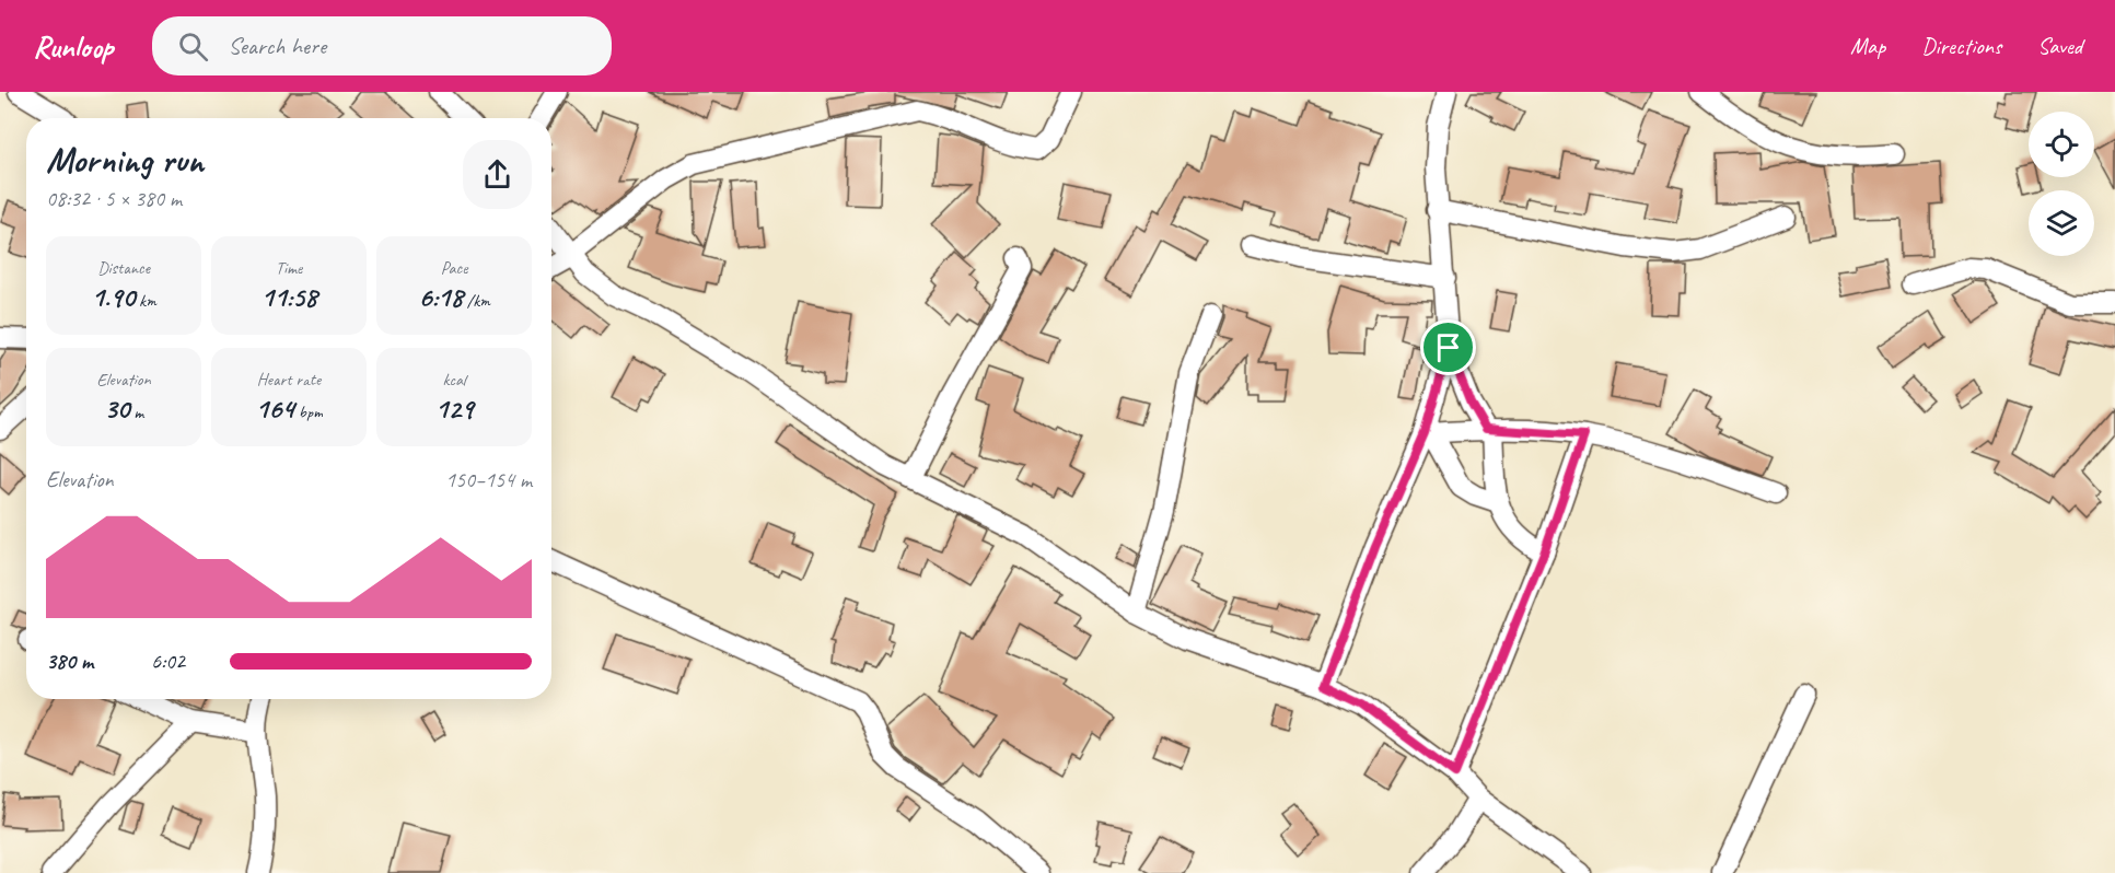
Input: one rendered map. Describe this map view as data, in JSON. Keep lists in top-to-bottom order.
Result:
{
  "page": {
    "header": "Runloop",
    "search": "Search here",
    "nav": ["Map", "Directions", "Saved"],
    "heading": ["Morning run", "08:32 · 5 × 380 m"],
    "stats": [
      ["Distance", "1.90 km"],
      ["Time", "11:58"],
      ["Pace", "6:18 /km"],
      ["Elevation", "30 m"],
      ["Heart rate", "164 bpm"],
      ["kcal", "129"]
    ],
    "chart": ["Elevation", "150–154 m"],
    "list": [
      {
        "name": "380 m",
        "note": "6:02"
      }
    ]
  }
}
